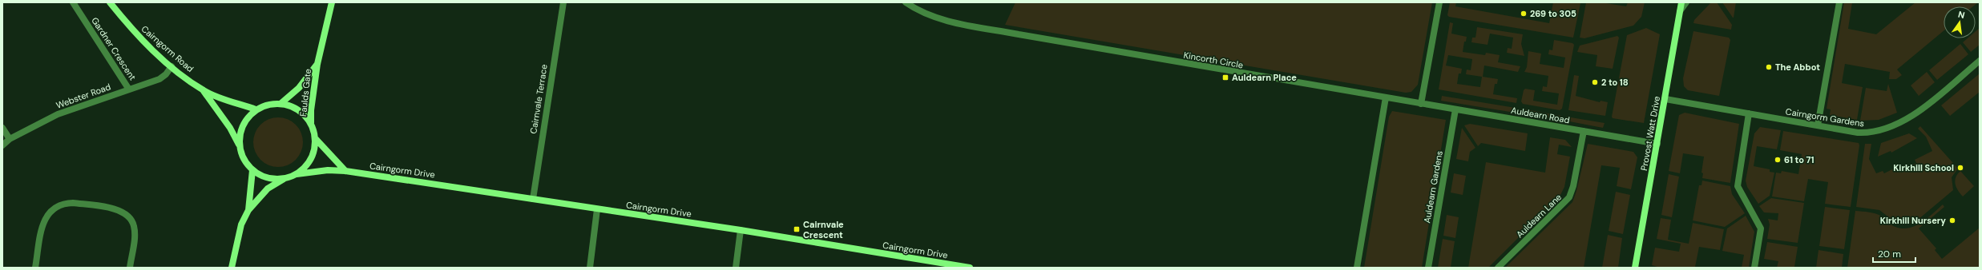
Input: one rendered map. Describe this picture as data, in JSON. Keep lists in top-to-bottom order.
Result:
{
  "streets": {
    "street": [
      "Gardner Crescent",
      "Cairngorm Road",
      "Kincorth Circle",
      "Faulds Gate",
      "Webster Road",
      "Cairnvale Terrace",
      "Auldearn Road",
      "Cairngorm Gardens",
      "Provost Watt Drive",
      "Cairngorm Drive",
      "Auldearn Gardens",
      "Auldearn Lane"
    ]
  },
  "crossings": [
    ["Gardner Crescent", "Webster Road"],
    ["Cairngorm Road", "Faulds Gate"],
    ["Cairngorm Road", "Webster Road"],
    ["Cairngorm Road", "Cairngorm Drive"],
    ["Kincorth Circle", "Auldearn Road"],
    ["Faulds Gate", "Cairngorm Drive"],
    ["Cairnvale Terrace", "Cairngorm Drive"],
    ["Auldearn Road", "Provost Watt Drive"],
    ["Auldearn Road", "Auldearn Gardens"],
    ["Auldearn Road", "Auldearn Lane"],
    ["Cairngorm Gardens", "Provost Watt Drive"]
  ],
  "places": {
    "other": [
      "269 to 305",
      "The Abbot",
      "2 to 18",
      "61 to 71",
      "Kirkhill School",
      "Kirkhill Nursery"
    ],
    "transit": ["Auldearn Place", "Cairnvale Crescent"]
  },
  "scale_bar": "20 m",
  "north": "top"
}
